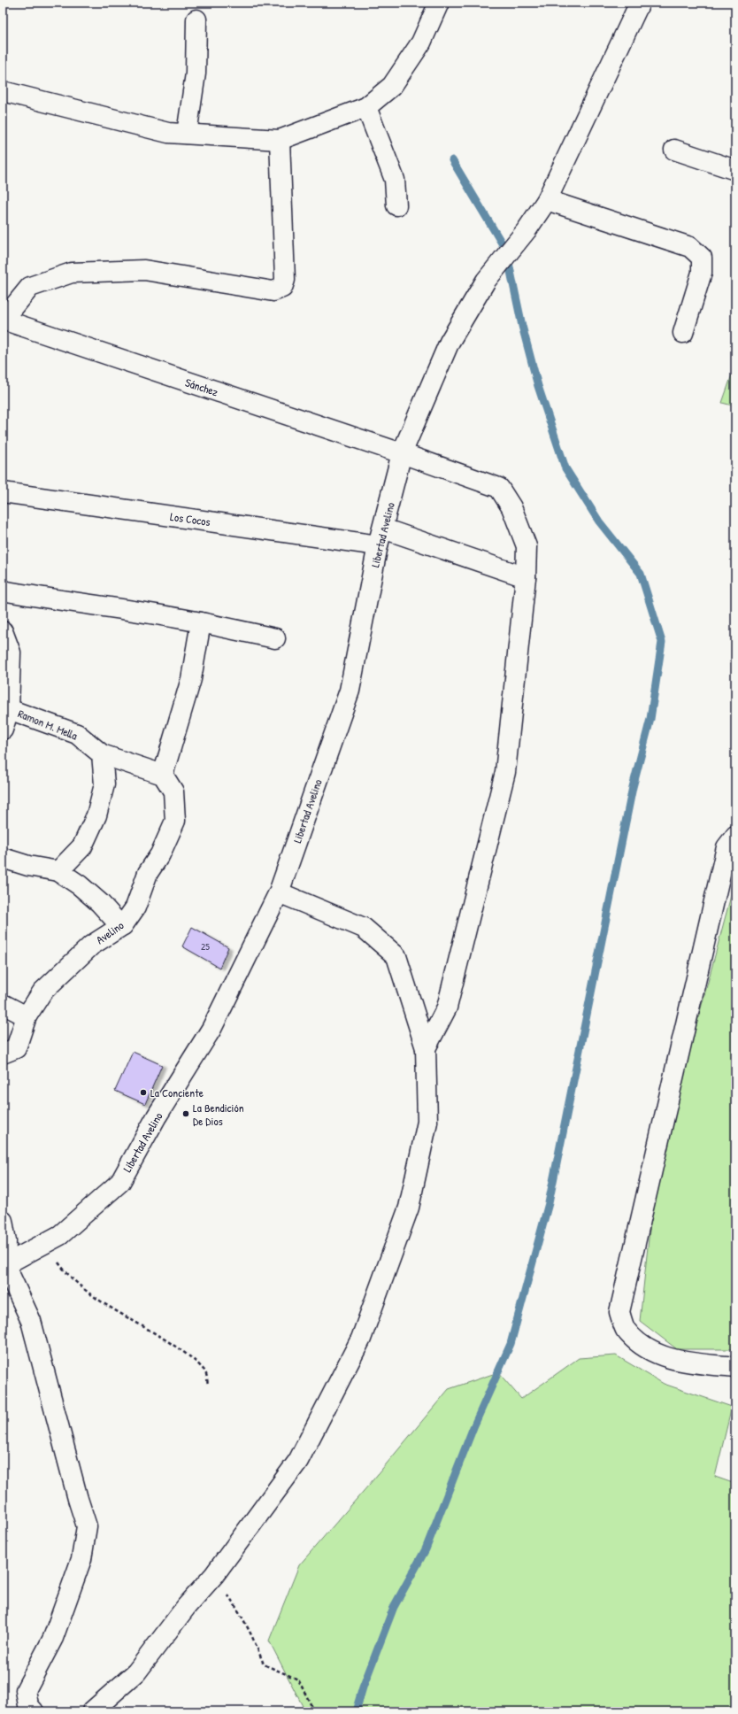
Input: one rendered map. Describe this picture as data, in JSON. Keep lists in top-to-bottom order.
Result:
{
  "streets": {
    "street": [
      "Sánchez",
      "Los Cocos",
      "Libertad Avelino",
      "Ramon M. Mella",
      "Avelino"
    ]
  },
  "crossings": [
    ["Sánchez", "Los Cocos"],
    ["Sánchez", "Libertad Avelino"],
    ["Los Cocos", "Libertad Avelino"],
    ["Ramon M. Mella", "Avelino"]
  ],
  "places": ["La Conciente", "La Bendición De Dios"],
  "house_numbers": ["25"]
}
